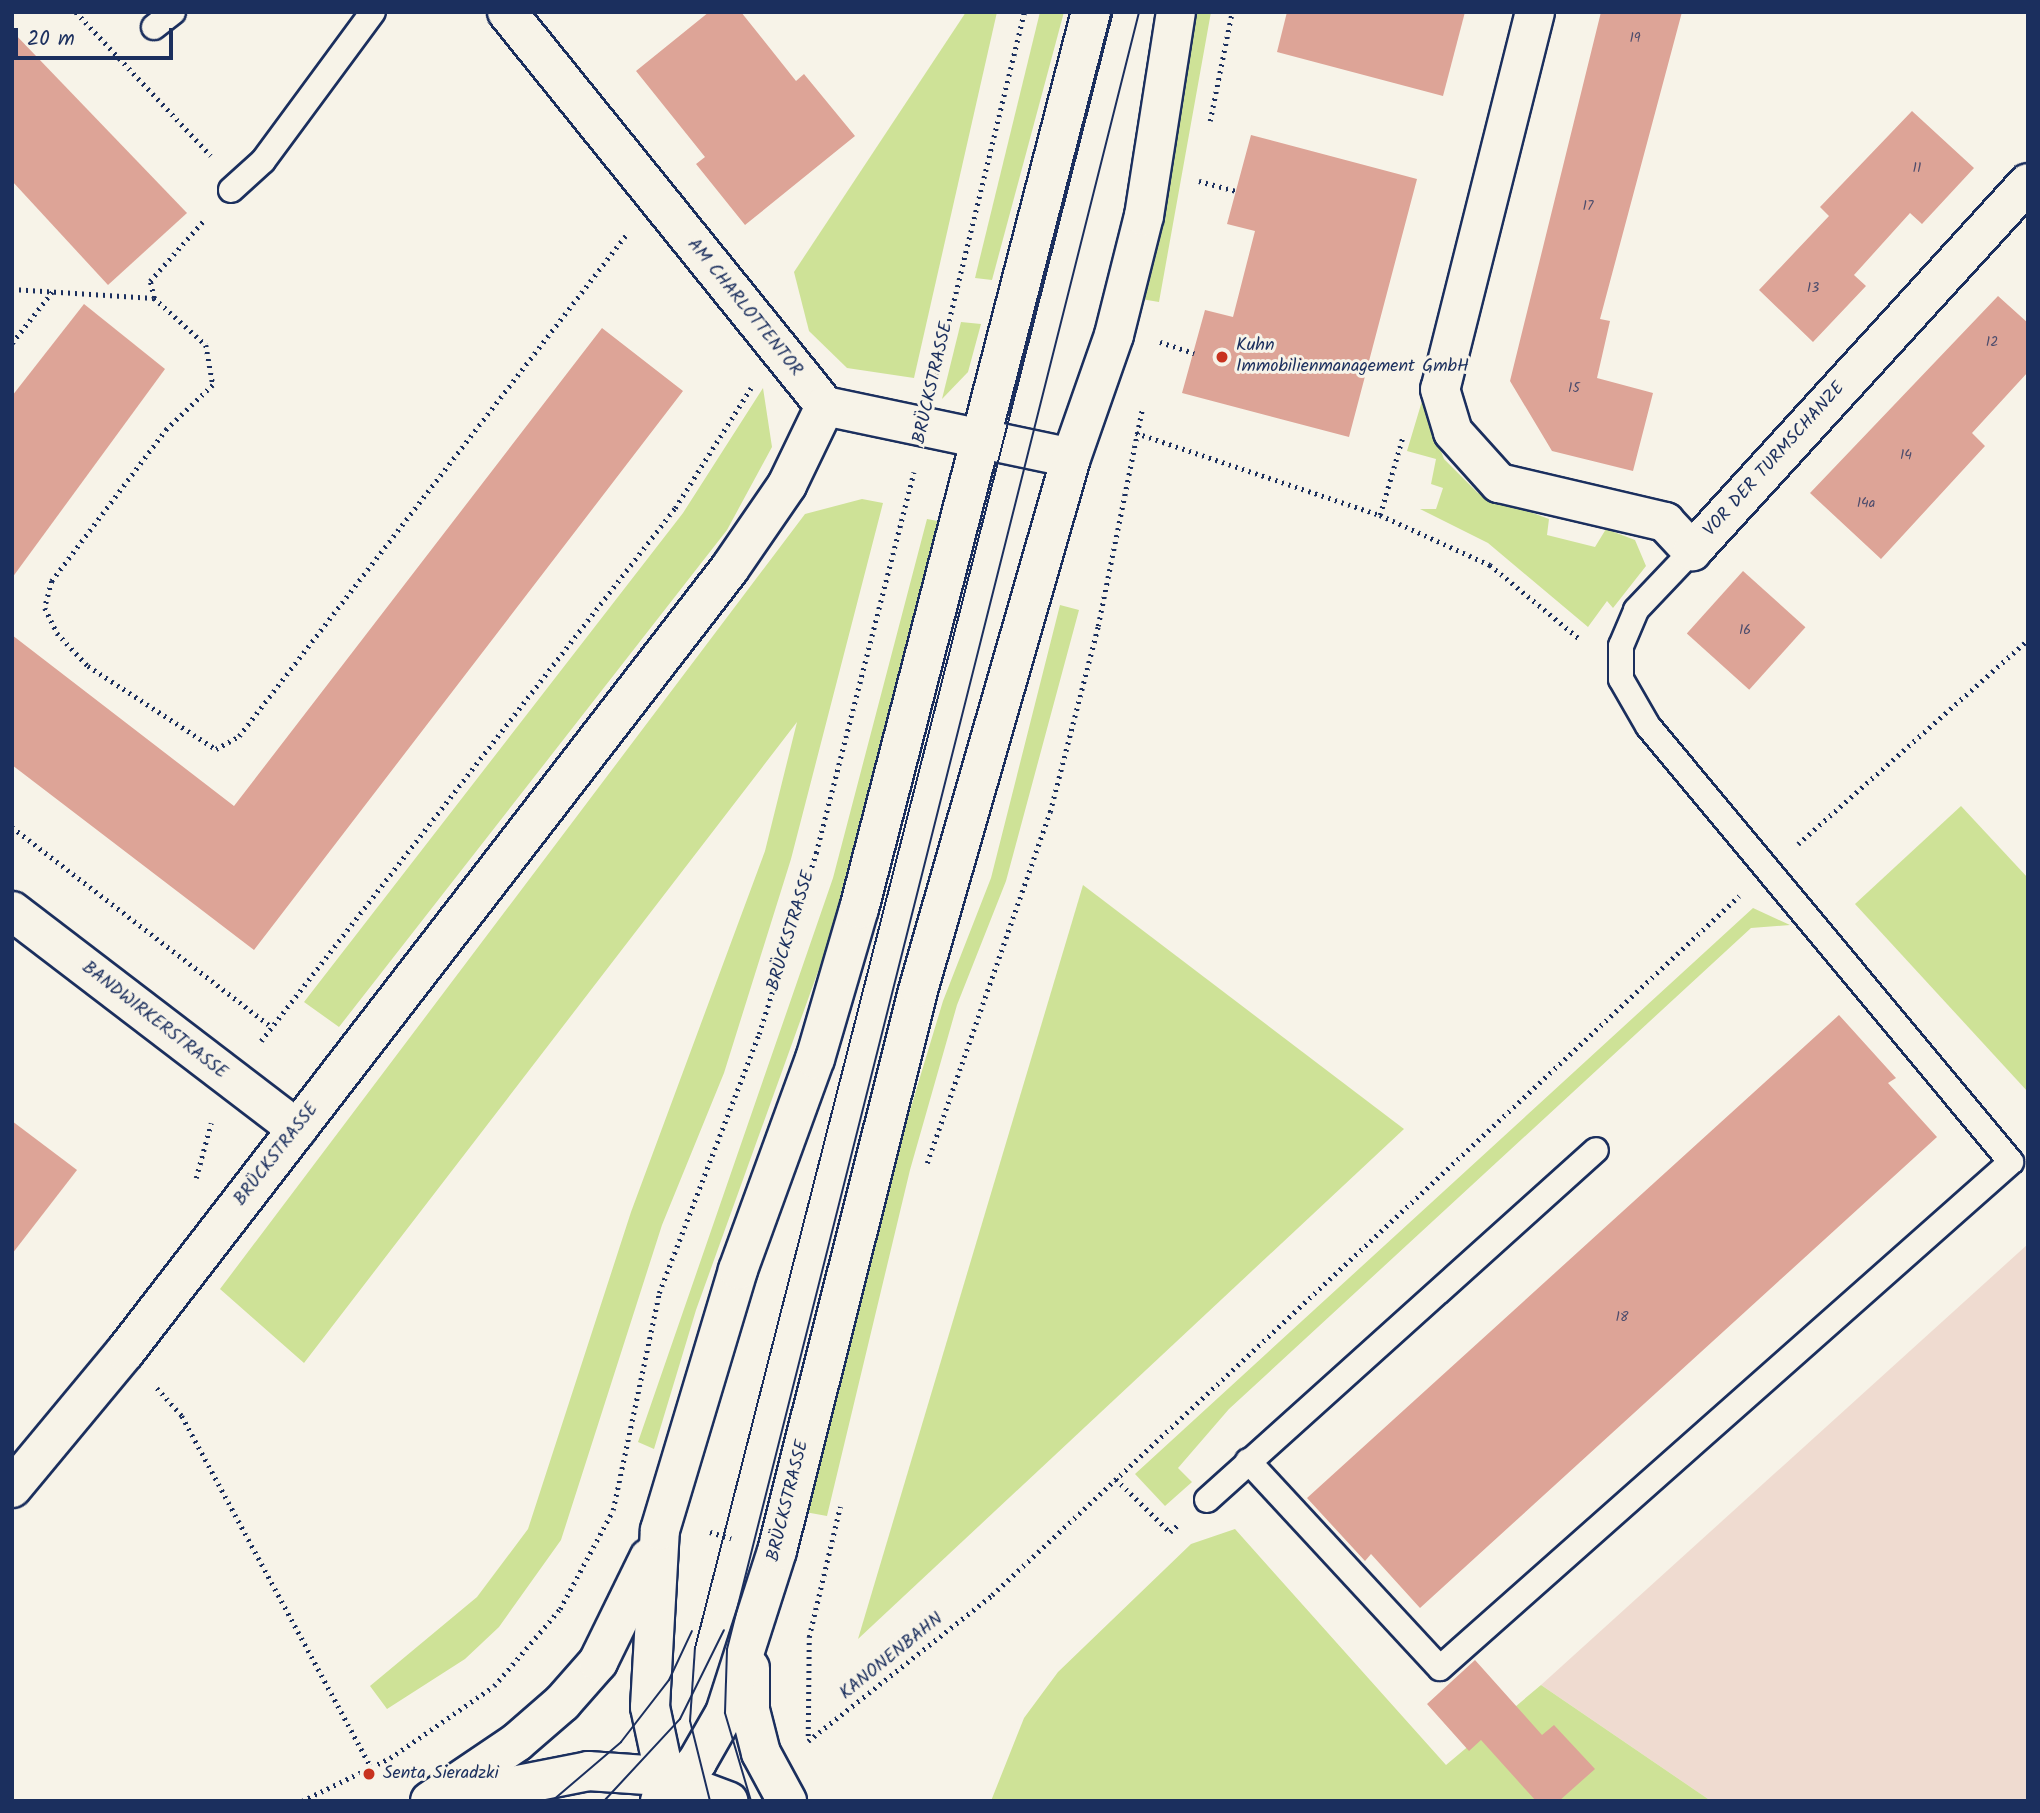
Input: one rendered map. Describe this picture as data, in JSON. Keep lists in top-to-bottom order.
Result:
{
  "streets": {
    "main road": [
      "AM CHARLOTTENTOR",
      "BRÜCKSTRASSE",
      "VOR DER TURMSCHANZE",
      "BANDWIRKERSTRASSE"
    ],
    "path": ["KANONENBAHN"]
  },
  "crossings": [
    ["AM CHARLOTTENTOR", "BRÜCKSTRASSE"],
    ["BRÜCKSTRASSE", "BANDWIRKERSTRASSE"]
  ],
  "places": ["Kuhn Immobilienmanagement GmbH", "Senta Sieradzki"],
  "house_numbers": [
    "19",
    "11",
    "17",
    "13",
    "12",
    "15",
    "14",
    "14a",
    "16",
    "18"
  ],
  "scale_bar": "20 m"
}
